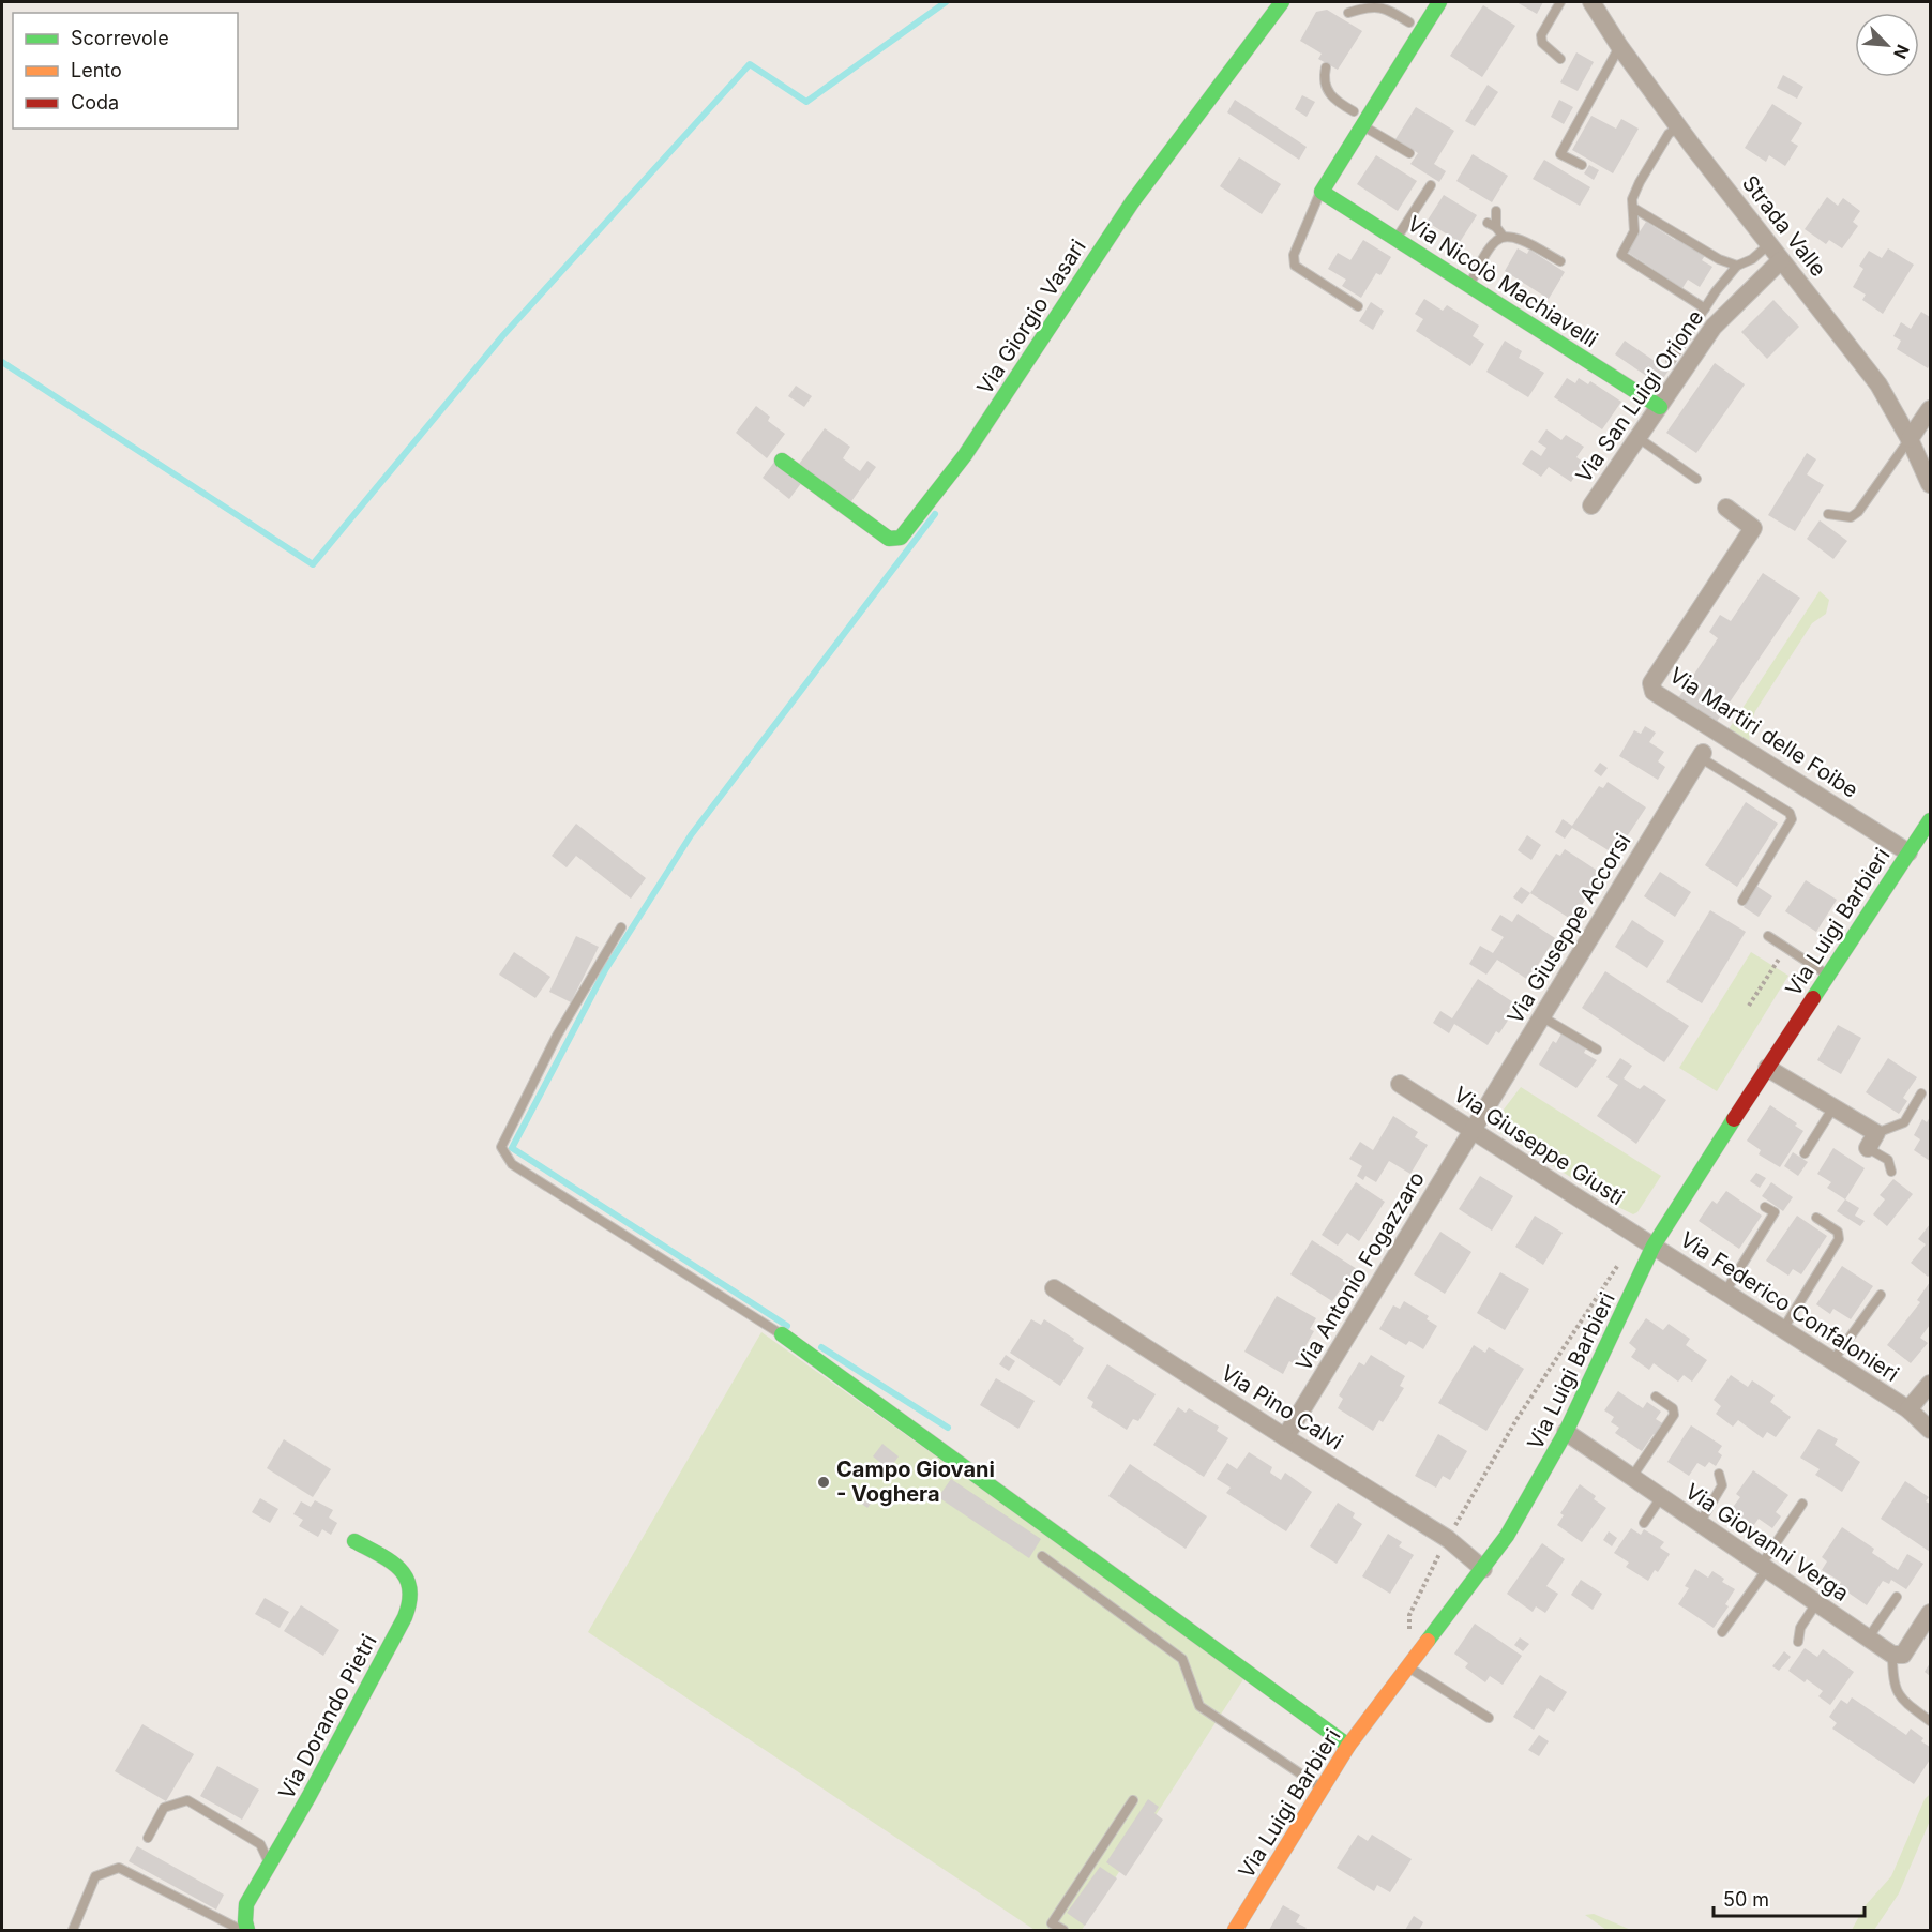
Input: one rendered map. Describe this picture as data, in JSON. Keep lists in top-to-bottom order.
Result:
{
  "streets": {
    "street": [
      "Strada Valle",
      "Via Nicolò Machiavelli",
      "Via Giorgio Vasari",
      "Via San Luigi Orione",
      "Via Martiri delle Foibe",
      "Via Luigi Barbieri",
      "Via Giuseppe Accorsi",
      "Via Giuseppe Giusti",
      "Via Antonio Fogazzaro",
      "Via Federico Confalonieri",
      "Via Pino Calvi",
      "Via Giovanni Verga",
      "Via Dorando Pietri"
    ]
  },
  "crossings": [
    ["Strada Valle", "Via San Luigi Orione"],
    ["Via Nicolò Machiavelli", "Via San Luigi Orione"],
    ["Via Martiri delle Foibe", "Via Luigi Barbieri"],
    ["Via Luigi Barbieri", "Via Giuseppe Giusti"],
    ["Via Luigi Barbieri", "Via Federico Confalonieri"],
    ["Via Luigi Barbieri", "Via Pino Calvi"],
    ["Via Luigi Barbieri", "Via Giovanni Verga"],
    ["Via Giuseppe Accorsi", "Via Giuseppe Giusti"],
    ["Via Giuseppe Accorsi", "Via Antonio Fogazzaro"],
    ["Via Giuseppe Giusti", "Via Antonio Fogazzaro"],
    ["Via Giuseppe Giusti", "Via Federico Confalonieri"],
    ["Via Antonio Fogazzaro", "Via Pino Calvi"]
  ],
  "places": ["Campo Giovani - Voghera"],
  "legend": ["Scorrevole", "Lento", "Coda"],
  "scale_bar": "50 m",
  "north": "bottom right"
}
